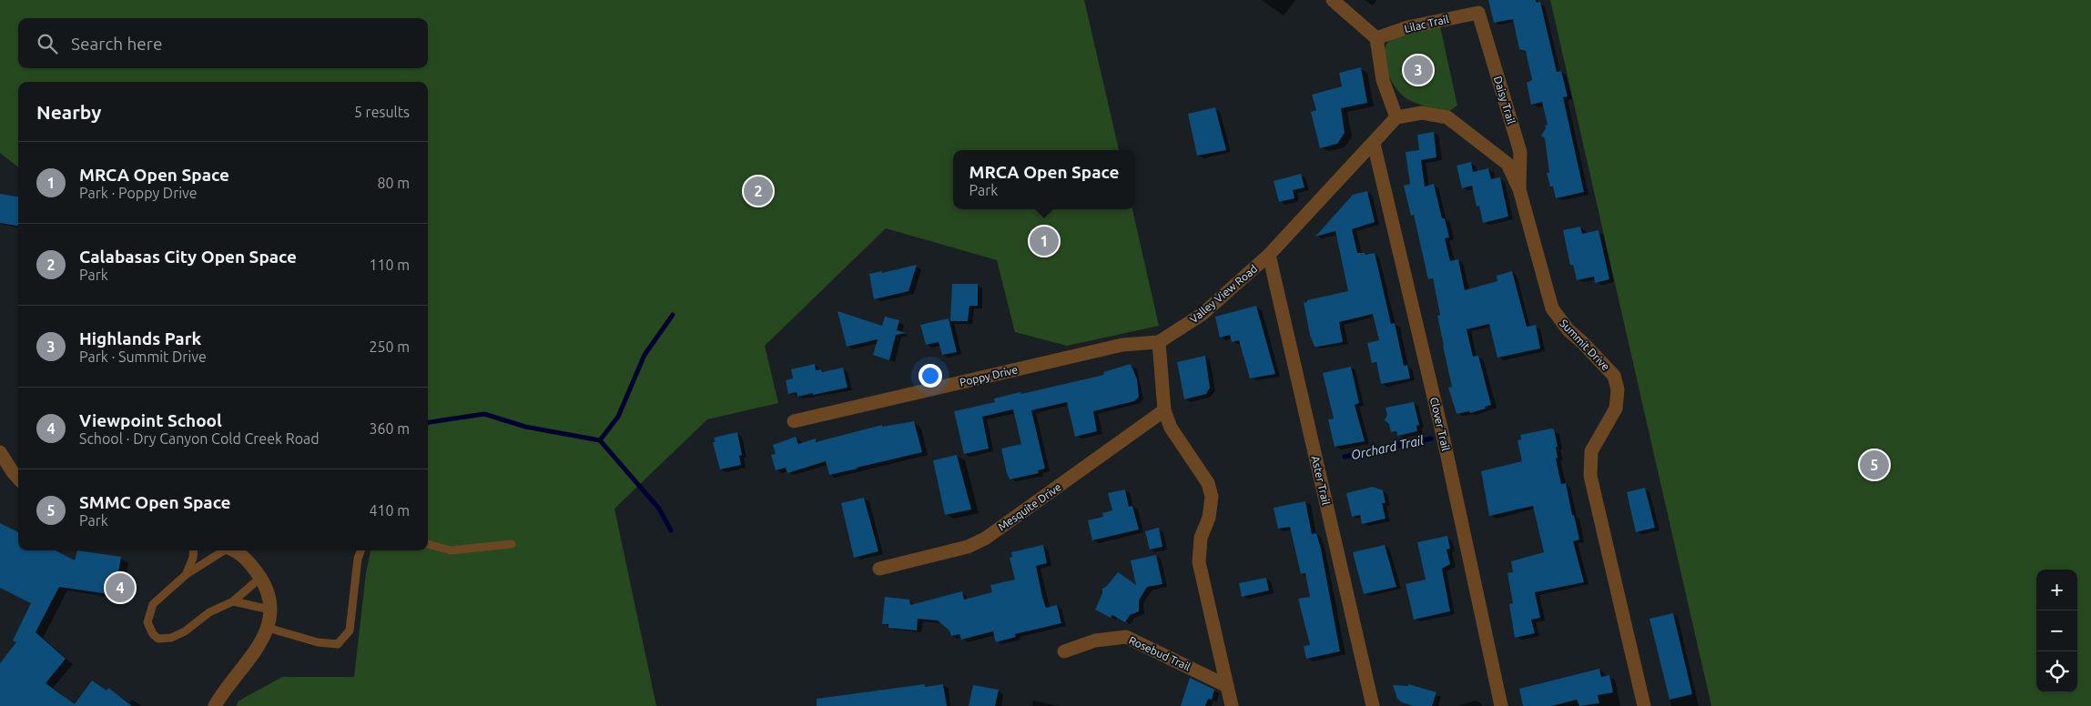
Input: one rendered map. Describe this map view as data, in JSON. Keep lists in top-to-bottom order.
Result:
{
  "streets": {
    "street": [
      "Lilac Trail",
      "Daisy Trail",
      "Valley View Road",
      "Summit Drive",
      "Poppy Drive",
      "Clover Trail",
      "Aster Trail",
      "Mesquite Drive",
      "Rosebud Trail"
    ]
  },
  "crossings": [
    ["Lilac Trail", "Daisy Trail"],
    ["Daisy Trail", "Summit Drive"],
    ["Valley View Road", "Summit Drive"],
    ["Valley View Road", "Poppy Drive"],
    ["Valley View Road", "Clover Trail"],
    ["Valley View Road", "Aster Trail"]
  ],
  "water": ["Orchard Trail"],
  "page": {
    "search": "Search here",
    "pins": [
      "3",
      "2",
      "1",
      "5",
      "4"
    ],
    "heading": ["Nearby", "5 results"],
    "list": [
      {
        "mark": "1",
        "name": "MRCA Open Space",
        "note": "Park · Poppy Drive",
        "value": "80 m"
      },
      {
        "mark": "2",
        "name": "Calabasas City Open Space",
        "note": "Park",
        "value": "110 m"
      },
      {
        "mark": "3",
        "name": "Highlands Park",
        "note": "Park · Summit Drive",
        "value": "250 m"
      },
      {
        "mark": "4",
        "name": "Viewpoint School",
        "note": "School · Dry Canyon Cold Creek Road",
        "value": "360 m"
      },
      {
        "mark": "5",
        "name": "SMMC Open Space",
        "note": "Park",
        "value": "410 m"
      }
    ],
    "popup": ["MRCA Open Space", "Park"],
    "map_buttons": ["+", "−"]
  }
}
